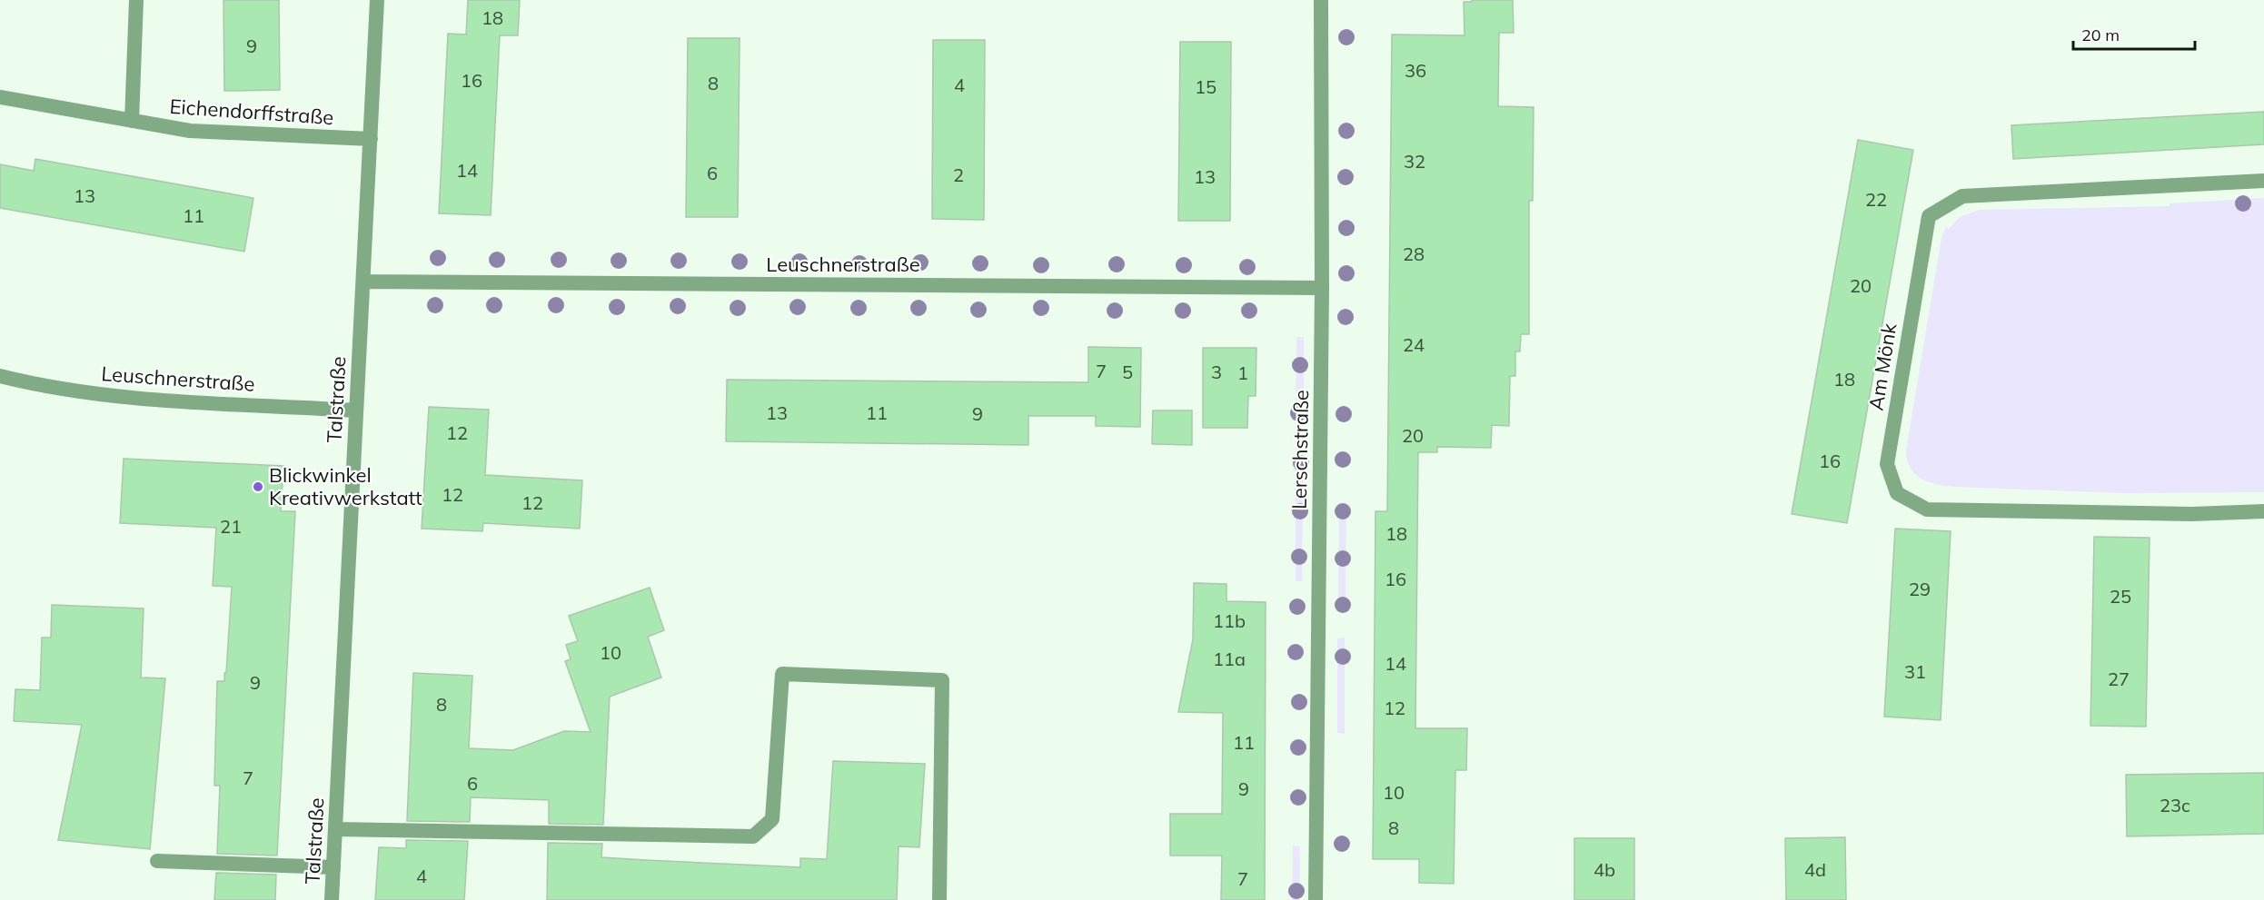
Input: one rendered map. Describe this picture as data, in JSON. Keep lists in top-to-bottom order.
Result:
{
  "streets": {
    "street": [
      "Eichendorffstraße",
      "Leuschnerstraße",
      "Am Mönk",
      "Talstraße",
      "Lerschstraße"
    ]
  },
  "crossings": [
    ["Eichendorffstraße", "Talstraße"],
    ["Leuschnerstraße", "Talstraße"],
    ["Leuschnerstraße", "Lerschstraße"]
  ],
  "places": ["Blickwinkel Kreativwerkstatt"],
  "house_numbers": [
    "18",
    "9",
    "36",
    "16",
    "8",
    "4",
    "15",
    "32",
    "14",
    "6",
    "2",
    "13",
    "13",
    "22",
    "11",
    "28",
    "20",
    "24",
    "7",
    "5",
    "3",
    "1",
    "18",
    "13",
    "11",
    "9",
    "12",
    "20",
    "16",
    "12",
    "12",
    "21",
    "18",
    "16",
    "29",
    "25",
    "11b",
    "10",
    "11a",
    "14",
    "31",
    "27",
    "9",
    "8",
    "12",
    "11",
    "7",
    "6",
    "9",
    "10",
    "23c",
    "8",
    "4b",
    "4d",
    "4",
    "7"
  ],
  "scale_bar": "20 m"
}
